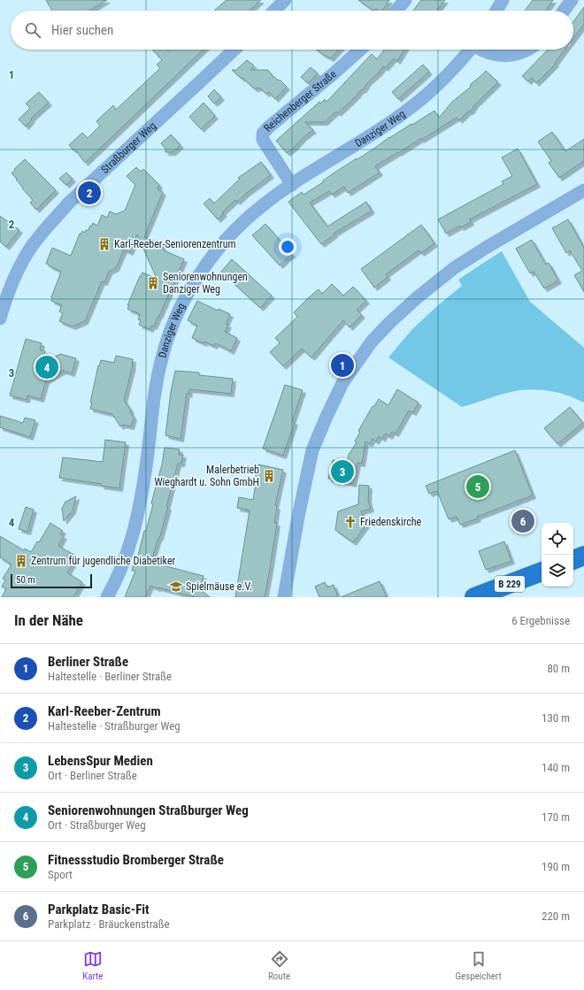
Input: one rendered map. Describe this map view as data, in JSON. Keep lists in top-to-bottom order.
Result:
{
  "streets": {
    "main road": ["B 229"],
    "street": ["Reichenberger Straße", "Danziger Weg", "Straßburger Weg"]
  },
  "crossings": [
    ["Reichenberger Straße", "Danziger Weg"]
  ],
  "places": {
    "building": [
      "Karl-Reeber-Seniorenzentrum",
      "Seniorenwohnungen Danziger Weg",
      "Malerbetrieb Wieghardt u. Sohn GmbH",
      "Zentrum für jugendliche Diabetiker"
    ],
    "church": ["Friedenskirche"],
    "school or university": ["Spielmäuse e.V."]
  },
  "scale_bar": "50 m",
  "page": {
    "search": "Hier suchen",
    "pins": [
      "2",
      "1",
      "4",
      "3",
      "5",
      "6"
    ],
    "scale": "50 m",
    "heading": ["In der Nähe", "6 Ergebnisse"],
    "list": [
      {
        "mark": "1",
        "name": "Berliner Straße",
        "note": "Haltestelle · Berliner Straße",
        "value": "80 m"
      },
      {
        "mark": "2",
        "name": "Karl-Reeber-Zentrum",
        "note": "Haltestelle · Straßburger Weg",
        "value": "130 m"
      },
      {
        "mark": "3",
        "name": "LebensSpur Medien",
        "note": "Ort · Berliner Straße",
        "value": "140 m"
      },
      {
        "mark": "4",
        "name": "Seniorenwohnungen Straßburger Weg",
        "note": "Ort · Straßburger Weg",
        "value": "170 m"
      },
      {
        "mark": "5",
        "name": "Fitnessstudio Bromberger Straße",
        "note": "Sport",
        "value": "190 m"
      },
      {
        "mark": "6",
        "name": "Parkplatz Basic-Fit",
        "note": "Parkplatz · Bräuckenstraße",
        "value": "220 m"
      }
    ],
    "nav": ["Karte", "Route", "Gespeichert"]
  },
  "grid": {
    "rows": [
      "1",
      "2",
      "3",
      "4"
    ]
  }
}
